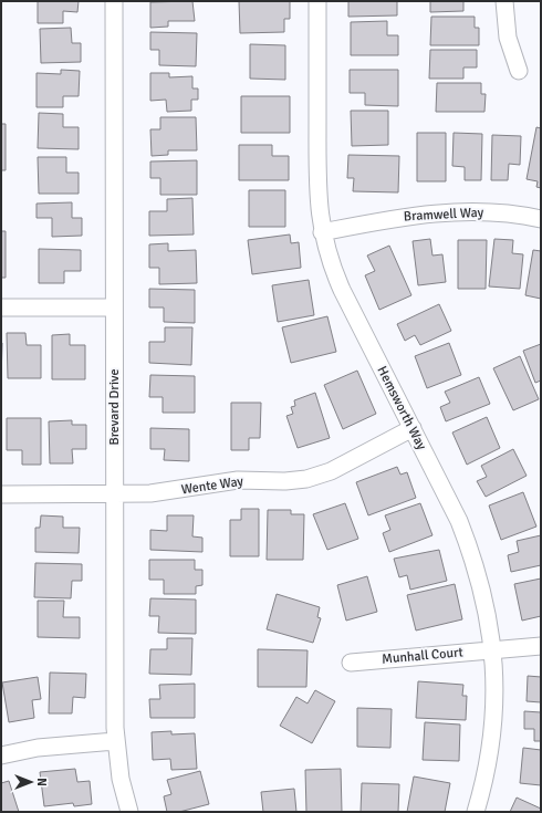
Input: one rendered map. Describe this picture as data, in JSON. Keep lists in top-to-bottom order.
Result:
{
  "streets": {
    "street": [
      "Bramwell Way",
      "Brevard Drive",
      "Hemsworth Way",
      "Wente Way",
      "Munhall Court"
    ]
  },
  "crossings": [
    ["Bramwell Way", "Hemsworth Way"],
    ["Brevard Drive", "Wente Way"],
    ["Hemsworth Way", "Wente Way"],
    ["Hemsworth Way", "Munhall Court"]
  ],
  "north": "right"
}
